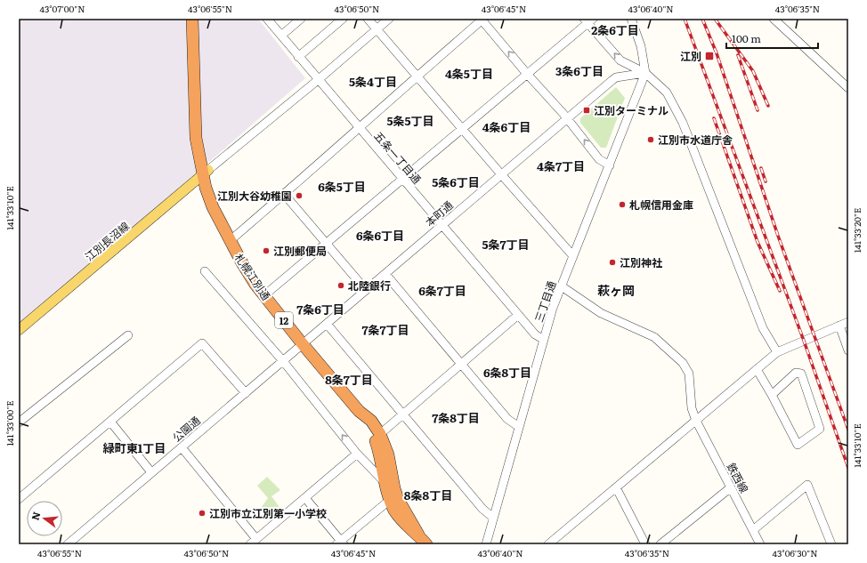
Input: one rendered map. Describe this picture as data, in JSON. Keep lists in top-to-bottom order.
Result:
{
  "streets": {
    "highway": ["札幌江別通", "12"],
    "main road": ["江別長沼線"],
    "street": [
      "五条一丁目通",
      "本町通",
      "三丁目通",
      "公園通",
      "鉄西線"
    ]
  },
  "crossings": [
    ["五条一丁目通", "本町通"],
    ["五条一丁目通", "三丁目通"],
    ["本町通", "札幌江別通"],
    ["本町通", "三丁目通"],
    ["本町通", "公園通"],
    ["江別長沼線", "札幌江別通"],
    ["札幌江別通", "公園通"],
    ["三丁目通", "鉄西線"]
  ],
  "districts": [
    "2条6丁目",
    "3条6丁目",
    "4条5丁目",
    "5条4丁目",
    "5条5丁目",
    "4条6丁目",
    "4条7丁目",
    "5条6丁目",
    "6条5丁目",
    "6条6丁目",
    "5条7丁目",
    "6条7丁目",
    "萩ヶ岡",
    "7条6丁目",
    "7条7丁目",
    "6条8丁目",
    "8条7丁目",
    "7条8丁目",
    "緑町東1丁目",
    "8条8丁目"
  ],
  "places": {
    "transit": ["江別", "江別ターミナル"],
    "other": [
      "江別市水道庁舎",
      "江別大谷幼稚園",
      "札幌信用金庫",
      "江別郵便局",
      "江別神社",
      "北陸銀行",
      "江別市立江別第一小学校"
    ]
  },
  "scale_bar": "100 m",
  "north": "left",
  "coordinates": [
    "43°07'00\"N",
    "43°06'55\"N",
    "43°06'50\"N",
    "43°06'45\"N",
    "43°06'40\"N",
    "43°06'35\"N",
    "141°33'10\"E",
    "141°33'20\"E",
    "141°33'00\"E",
    "43°06'30\"N"
  ]
}
